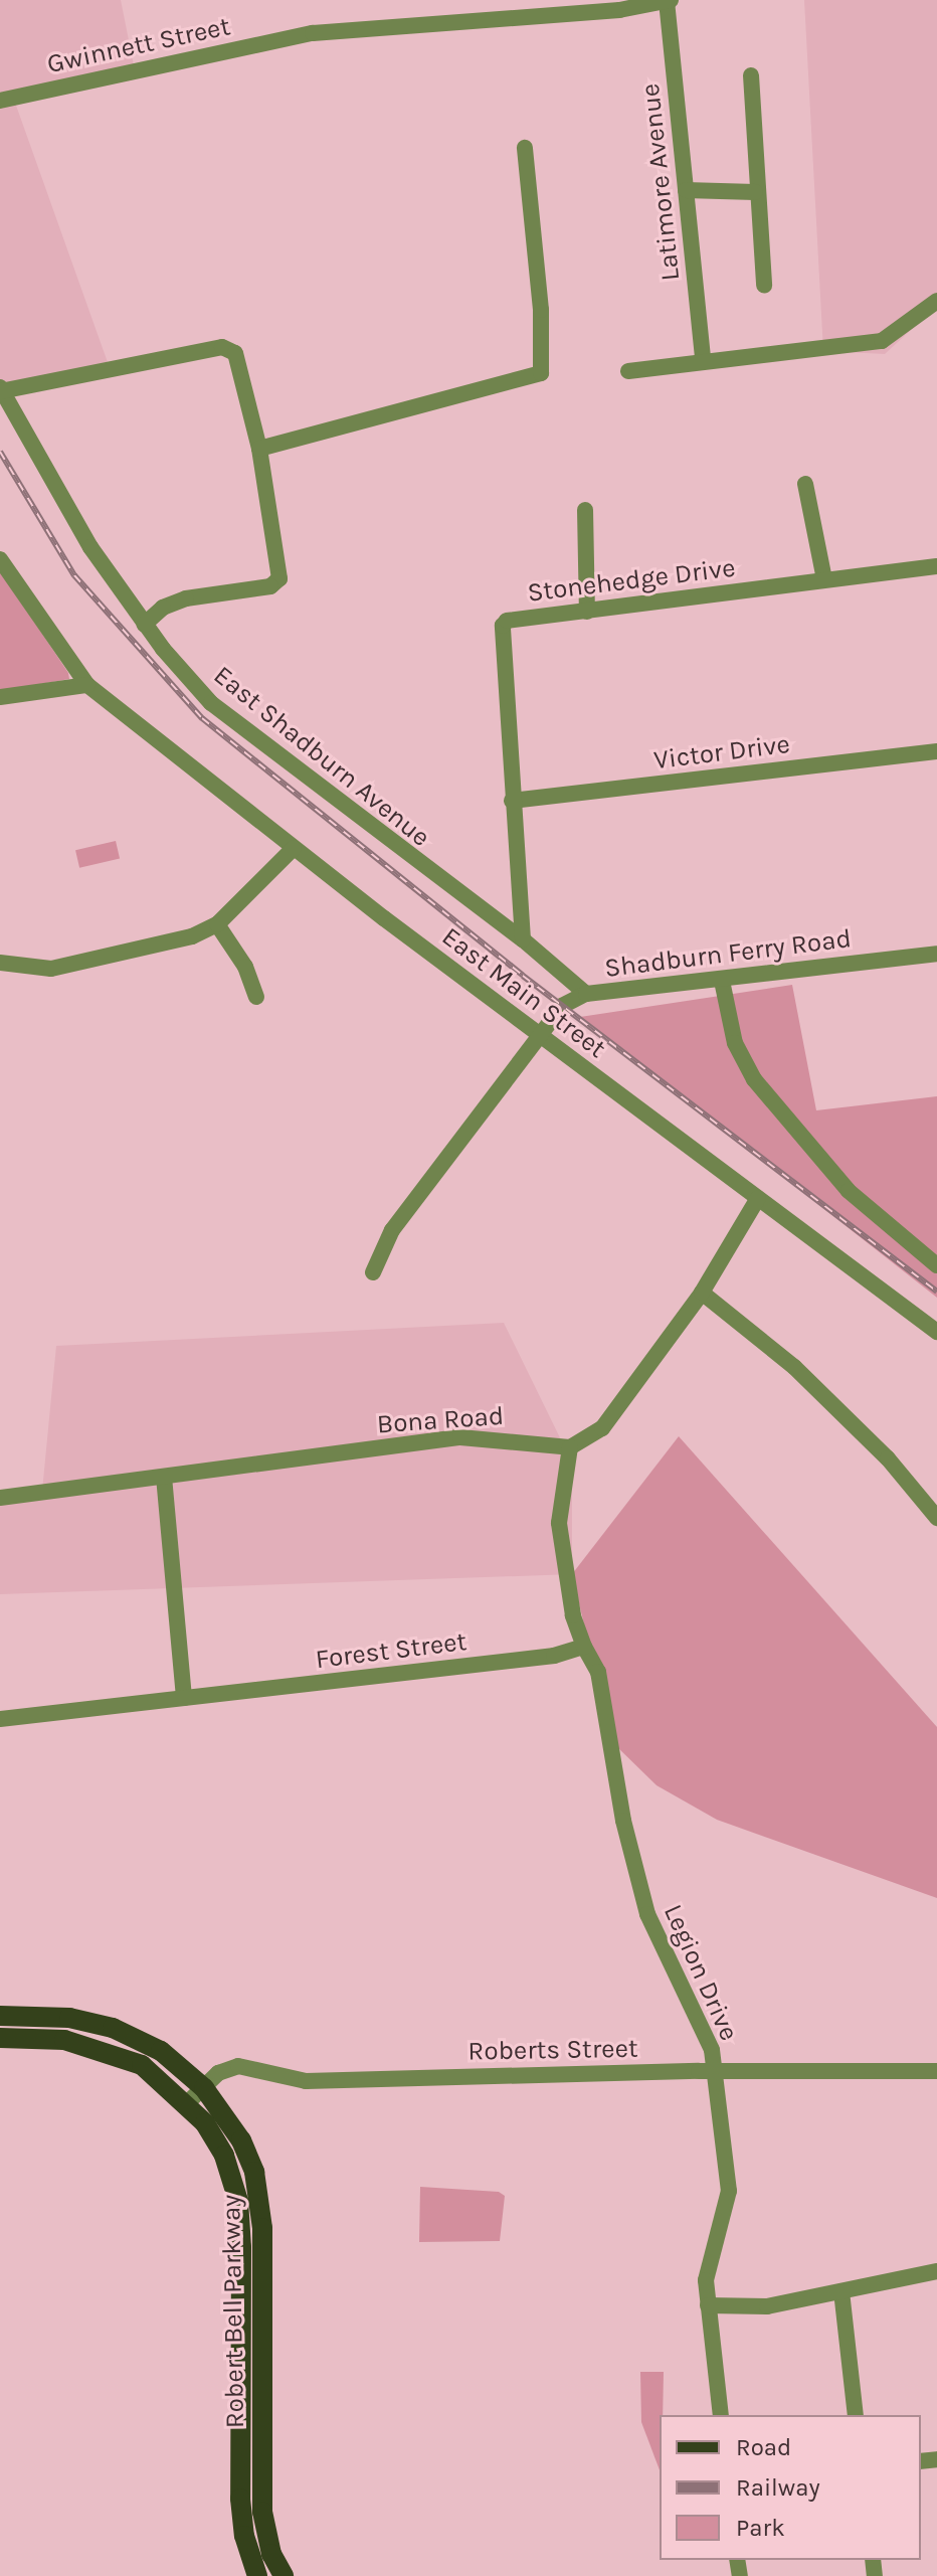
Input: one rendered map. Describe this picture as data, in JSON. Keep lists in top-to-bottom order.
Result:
{
  "streets": {
    "main road": ["Robert Bell Parkway"],
    "street": [
      "Gwinnett Street",
      "Latimore Avenue",
      "Stonehedge Drive",
      "Victor Drive",
      "East Shadburn Avenue",
      "Shadburn Ferry Road",
      "East Main Street",
      "Bona Road",
      "Forest Street",
      "Legion Drive",
      "Roberts Street"
    ]
  },
  "crossings": [
    ["Gwinnett Street", "Latimore Avenue"],
    ["Stonehedge Drive", "Victor Drive"],
    ["Stonehedge Drive", "East Shadburn Avenue"],
    ["East Shadburn Avenue", "Shadburn Ferry Road"],
    ["Shadburn Ferry Road", "East Main Street"],
    ["Forest Street", "Legion Drive"],
    ["Legion Drive", "Roberts Street"],
    ["Roberts Street", "Robert Bell Parkway"]
  ],
  "legend": ["Road", "Railway", "Park"]
}
